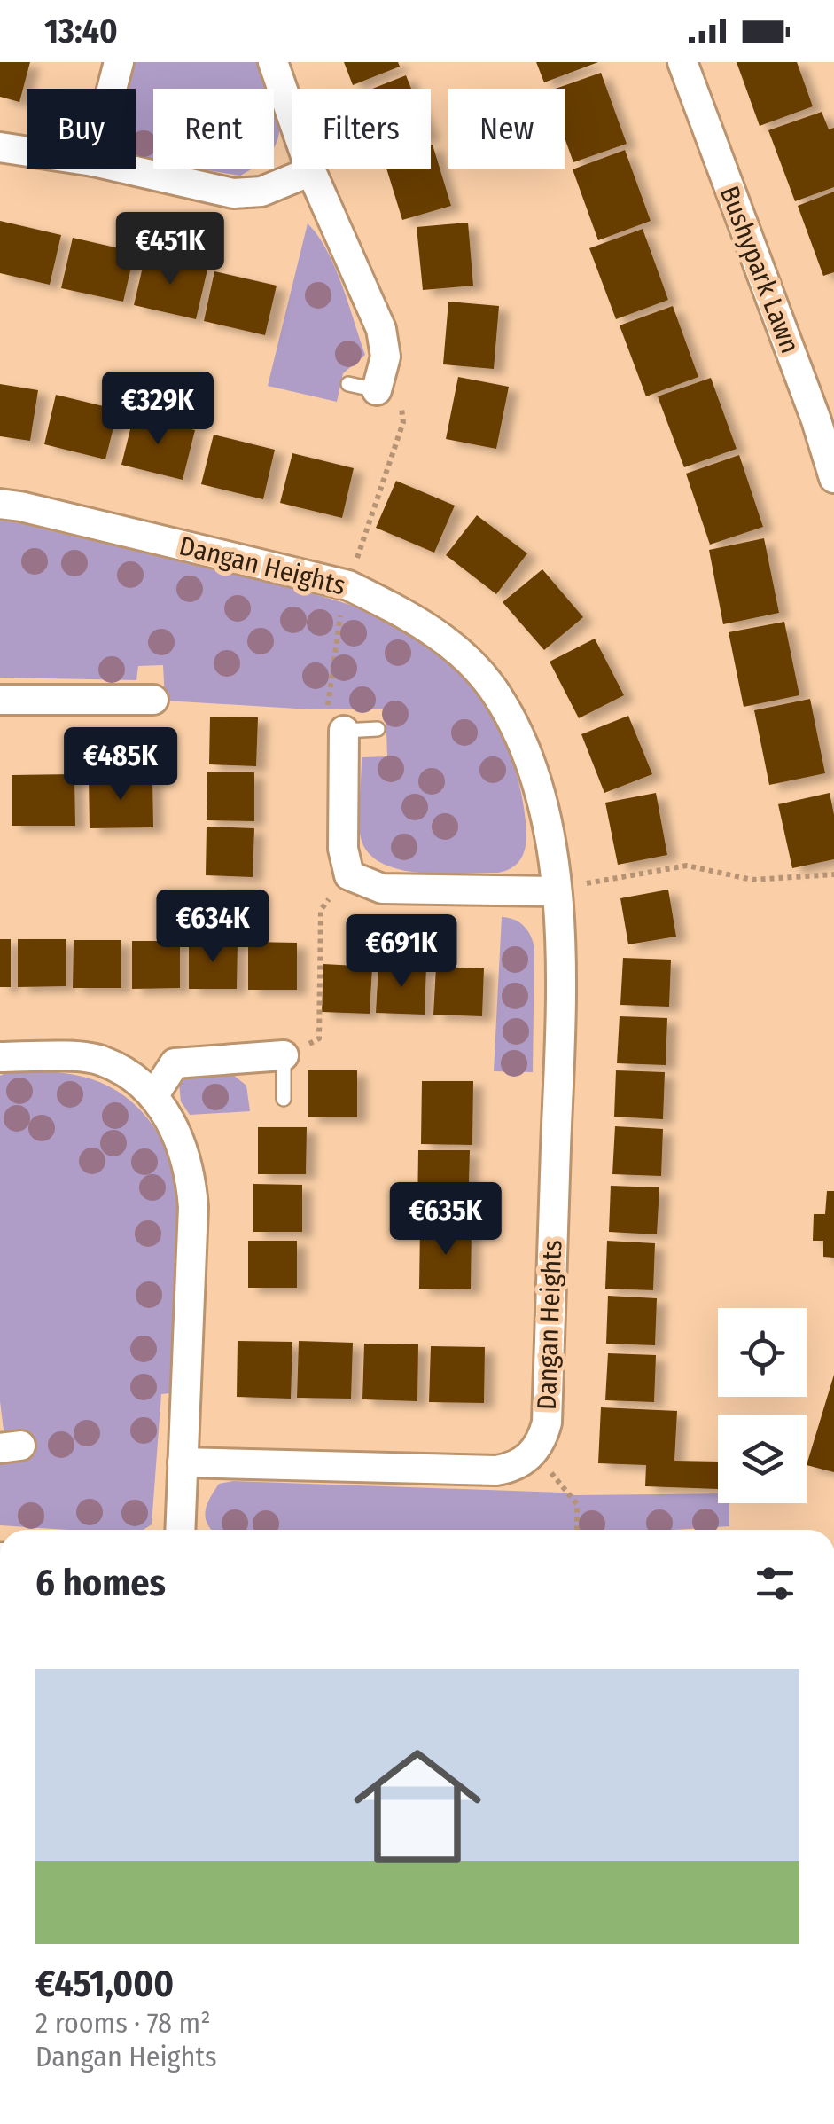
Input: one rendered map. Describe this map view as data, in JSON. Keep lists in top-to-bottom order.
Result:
{
  "streets": {
    "street": ["Bushypark Lawn", "Dangan Heights"]
  },
  "page": {
    "status": "13:40",
    "chip": [
      "Buy",
      "Rent",
      "Filters",
      "New"
    ],
    "price": [
      "€451K",
      "€329K",
      "€485K",
      "€634K",
      "€691K",
      "€635K"
    ],
    "heading": "6 homes",
    "list": [
      {
        "name": "€451,000",
        "note": "2 rooms · 78 m² · Dangan Heights"
      }
    ]
  }
}
